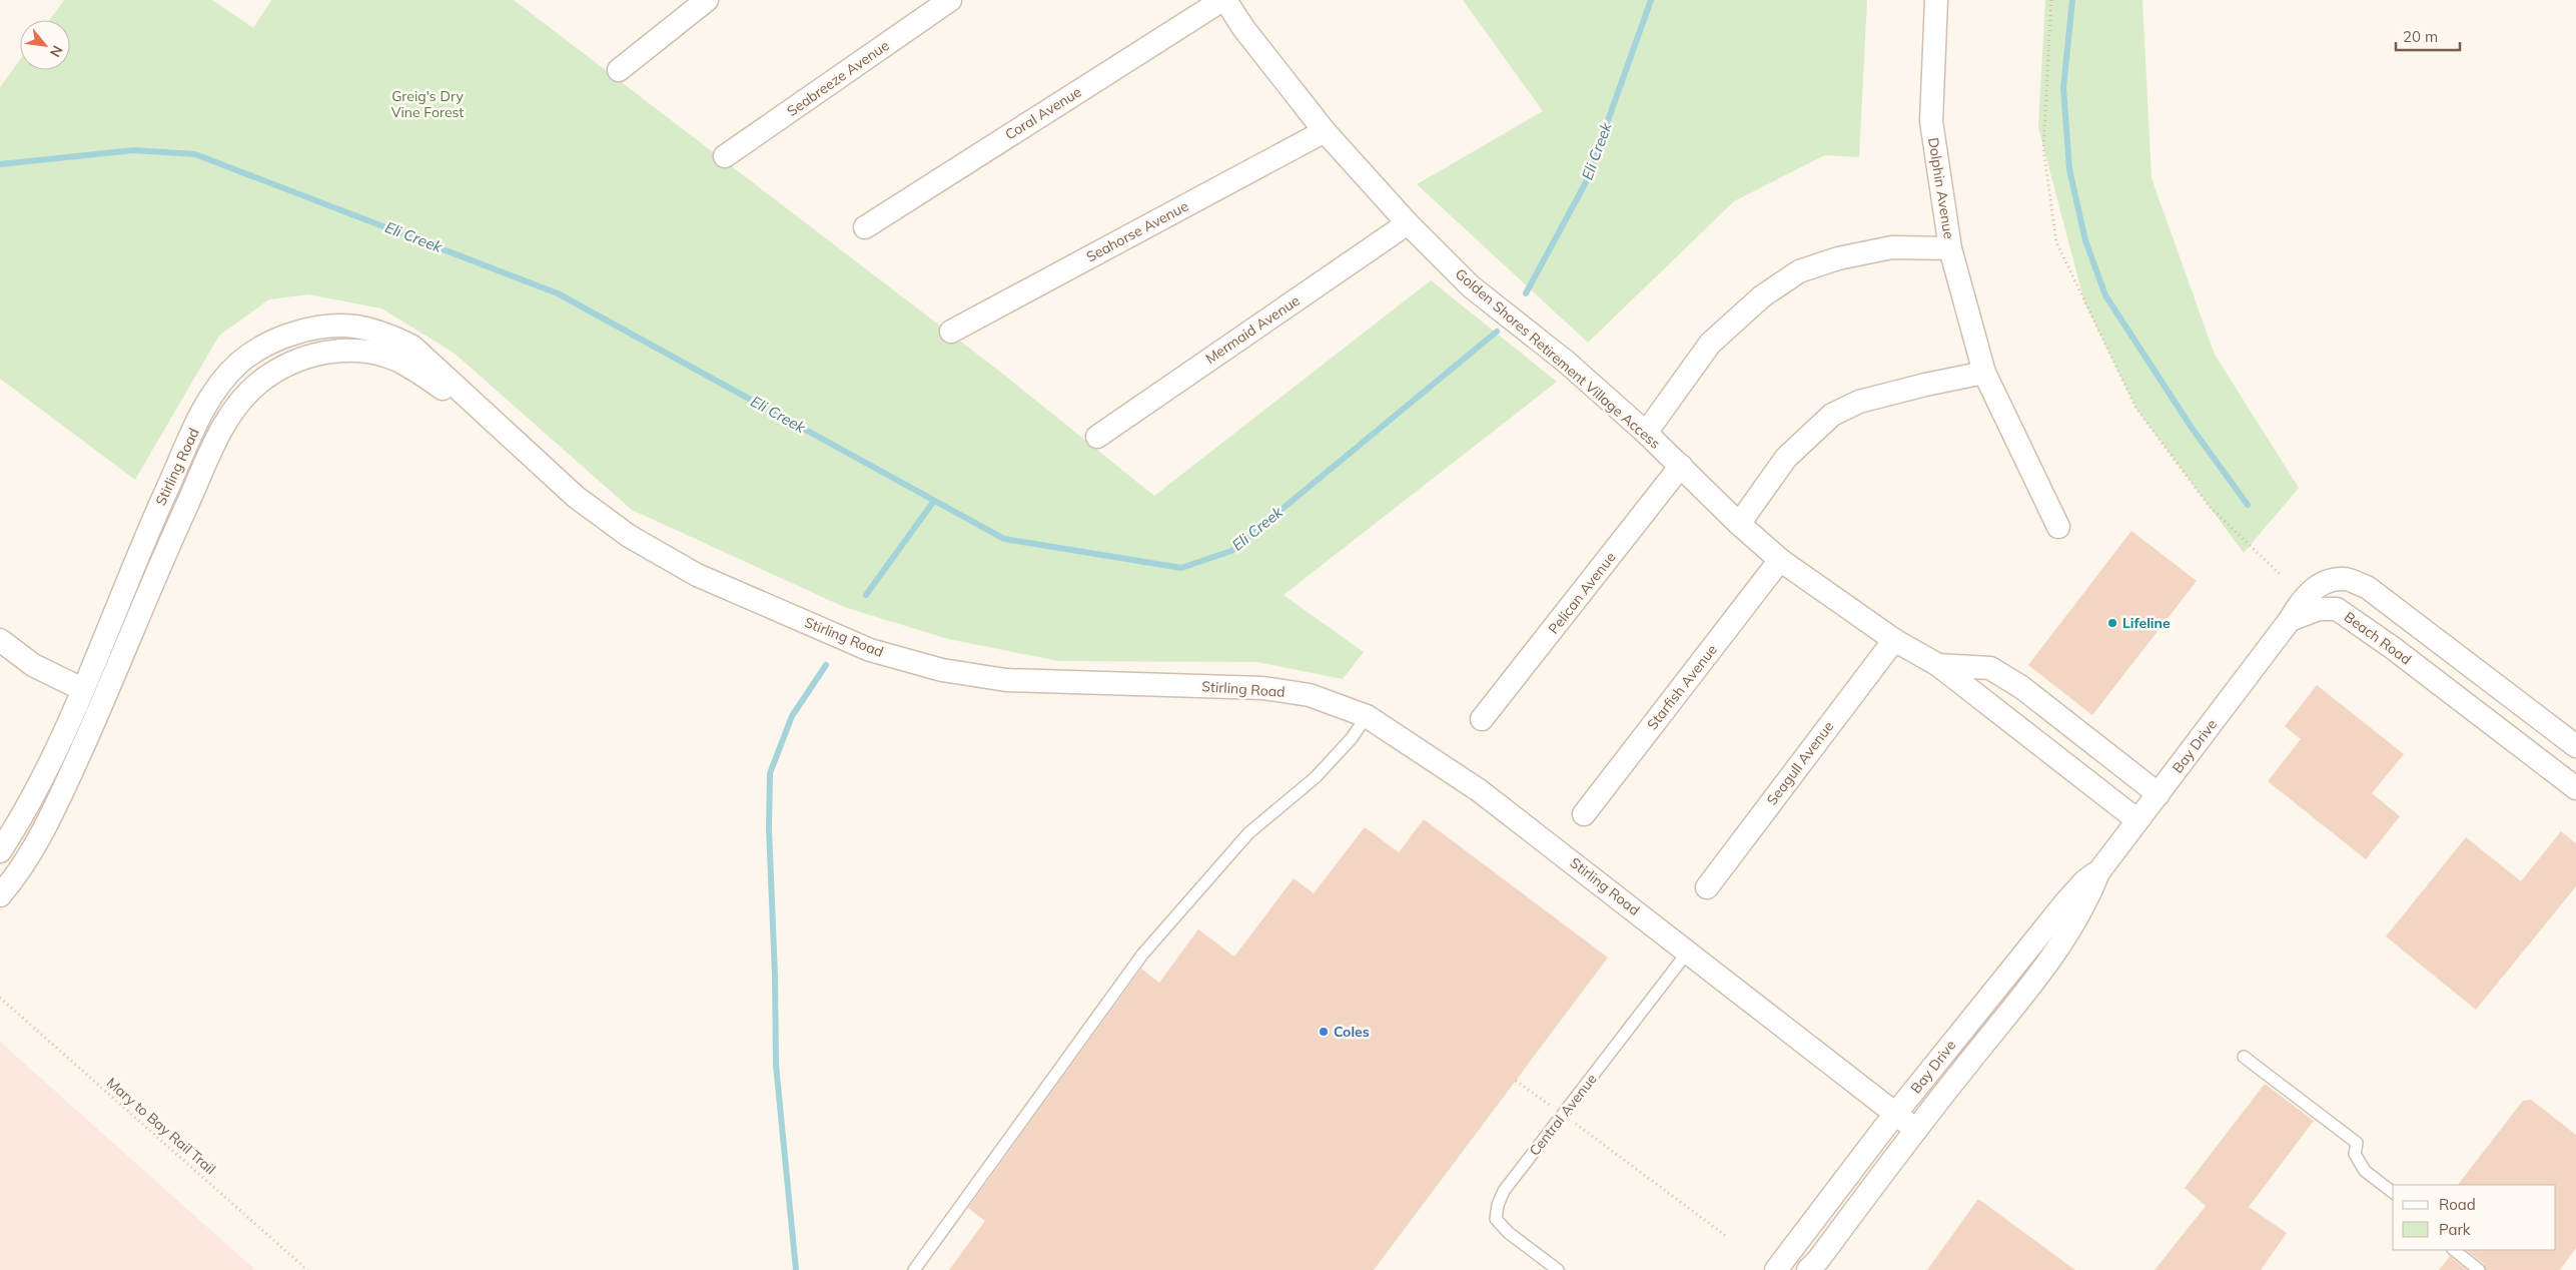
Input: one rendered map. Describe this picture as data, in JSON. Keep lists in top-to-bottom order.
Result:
{
  "streets": {
    "street": [
      "Seabreeze Avenue",
      "Coral Avenue",
      "Dolphin Avenue",
      "Seahorse Avenue",
      "Mermaid Avenue",
      "Golden Shores Retirement Village Access",
      "Stirling Road",
      "Pelican Avenue",
      "Beach Road",
      "Starfish Avenue",
      "Bay Drive",
      "Seagull Avenue"
    ],
    "lane": ["Central Avenue"],
    "path": ["Mary to Bay Rail Trail"]
  },
  "crossings": [
    ["Coral Avenue", "Golden Shores Retirement Village Access"],
    ["Seahorse Avenue", "Golden Shores Retirement Village Access"],
    ["Mermaid Avenue", "Golden Shores Retirement Village Access"],
    ["Golden Shores Retirement Village Access", "Pelican Avenue"],
    ["Golden Shores Retirement Village Access", "Starfish Avenue"],
    ["Golden Shores Retirement Village Access", "Bay Drive"],
    ["Golden Shores Retirement Village Access", "Seagull Avenue"],
    ["Stirling Road", "Bay Drive"],
    ["Stirling Road", "Central Avenue"],
    ["Beach Road", "Bay Drive"]
  ],
  "water": ["Eli Creek"],
  "parks": ["Greig's Dry Vine Forest"],
  "places": ["Lifeline", "Coles"],
  "legend": ["Road", "Park"],
  "scale_bar": "20 m",
  "north": "bottom right"
}
